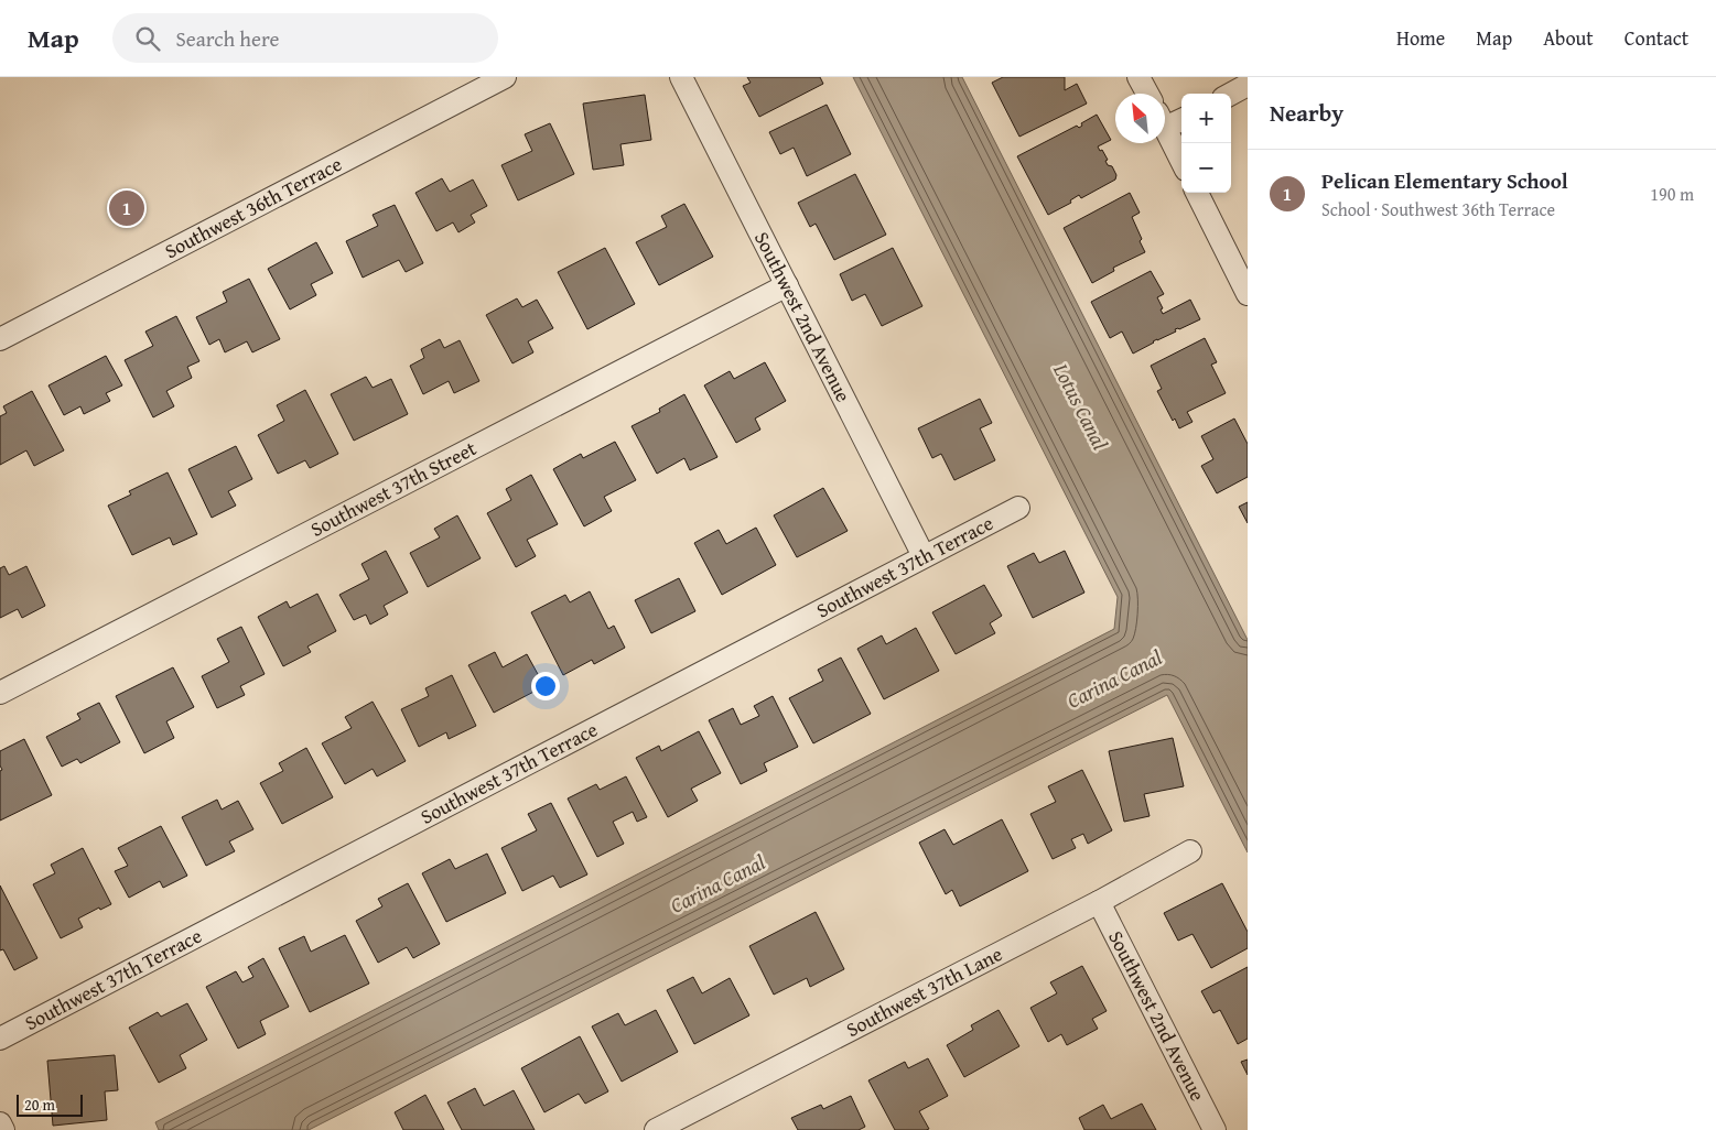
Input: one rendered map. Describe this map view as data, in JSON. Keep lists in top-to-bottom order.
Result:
{
  "streets": {
    "street": [
      "Southwest 36th Terrace",
      "Southwest 2nd Avenue",
      "Southwest 37th Street",
      "Southwest 37th Terrace",
      "Southwest 37th Lane"
    ]
  },
  "crossings": [
    ["Southwest 2nd Avenue", "Southwest 37th Street"],
    ["Southwest 2nd Avenue", "Southwest 37th Terrace"],
    ["Southwest 2nd Avenue", "Southwest 37th Lane"]
  ],
  "water": ["Lotus Canal", "Carina Canal"],
  "scale_bar": "20 m",
  "north": "top left",
  "page": {
    "header": "Map",
    "search": "Search here",
    "nav": [
      "Home",
      "Map",
      "About",
      "Contact"
    ],
    "heading": "Nearby",
    "map_buttons": ["+", "−"],
    "list": [
      {
        "mark": "1",
        "name": "Pelican Elementary School",
        "note": "School · Southwest 36th Terrace",
        "value": "190 m"
      }
    ],
    "pins": "1",
    "scale": "20 m"
  }
}
